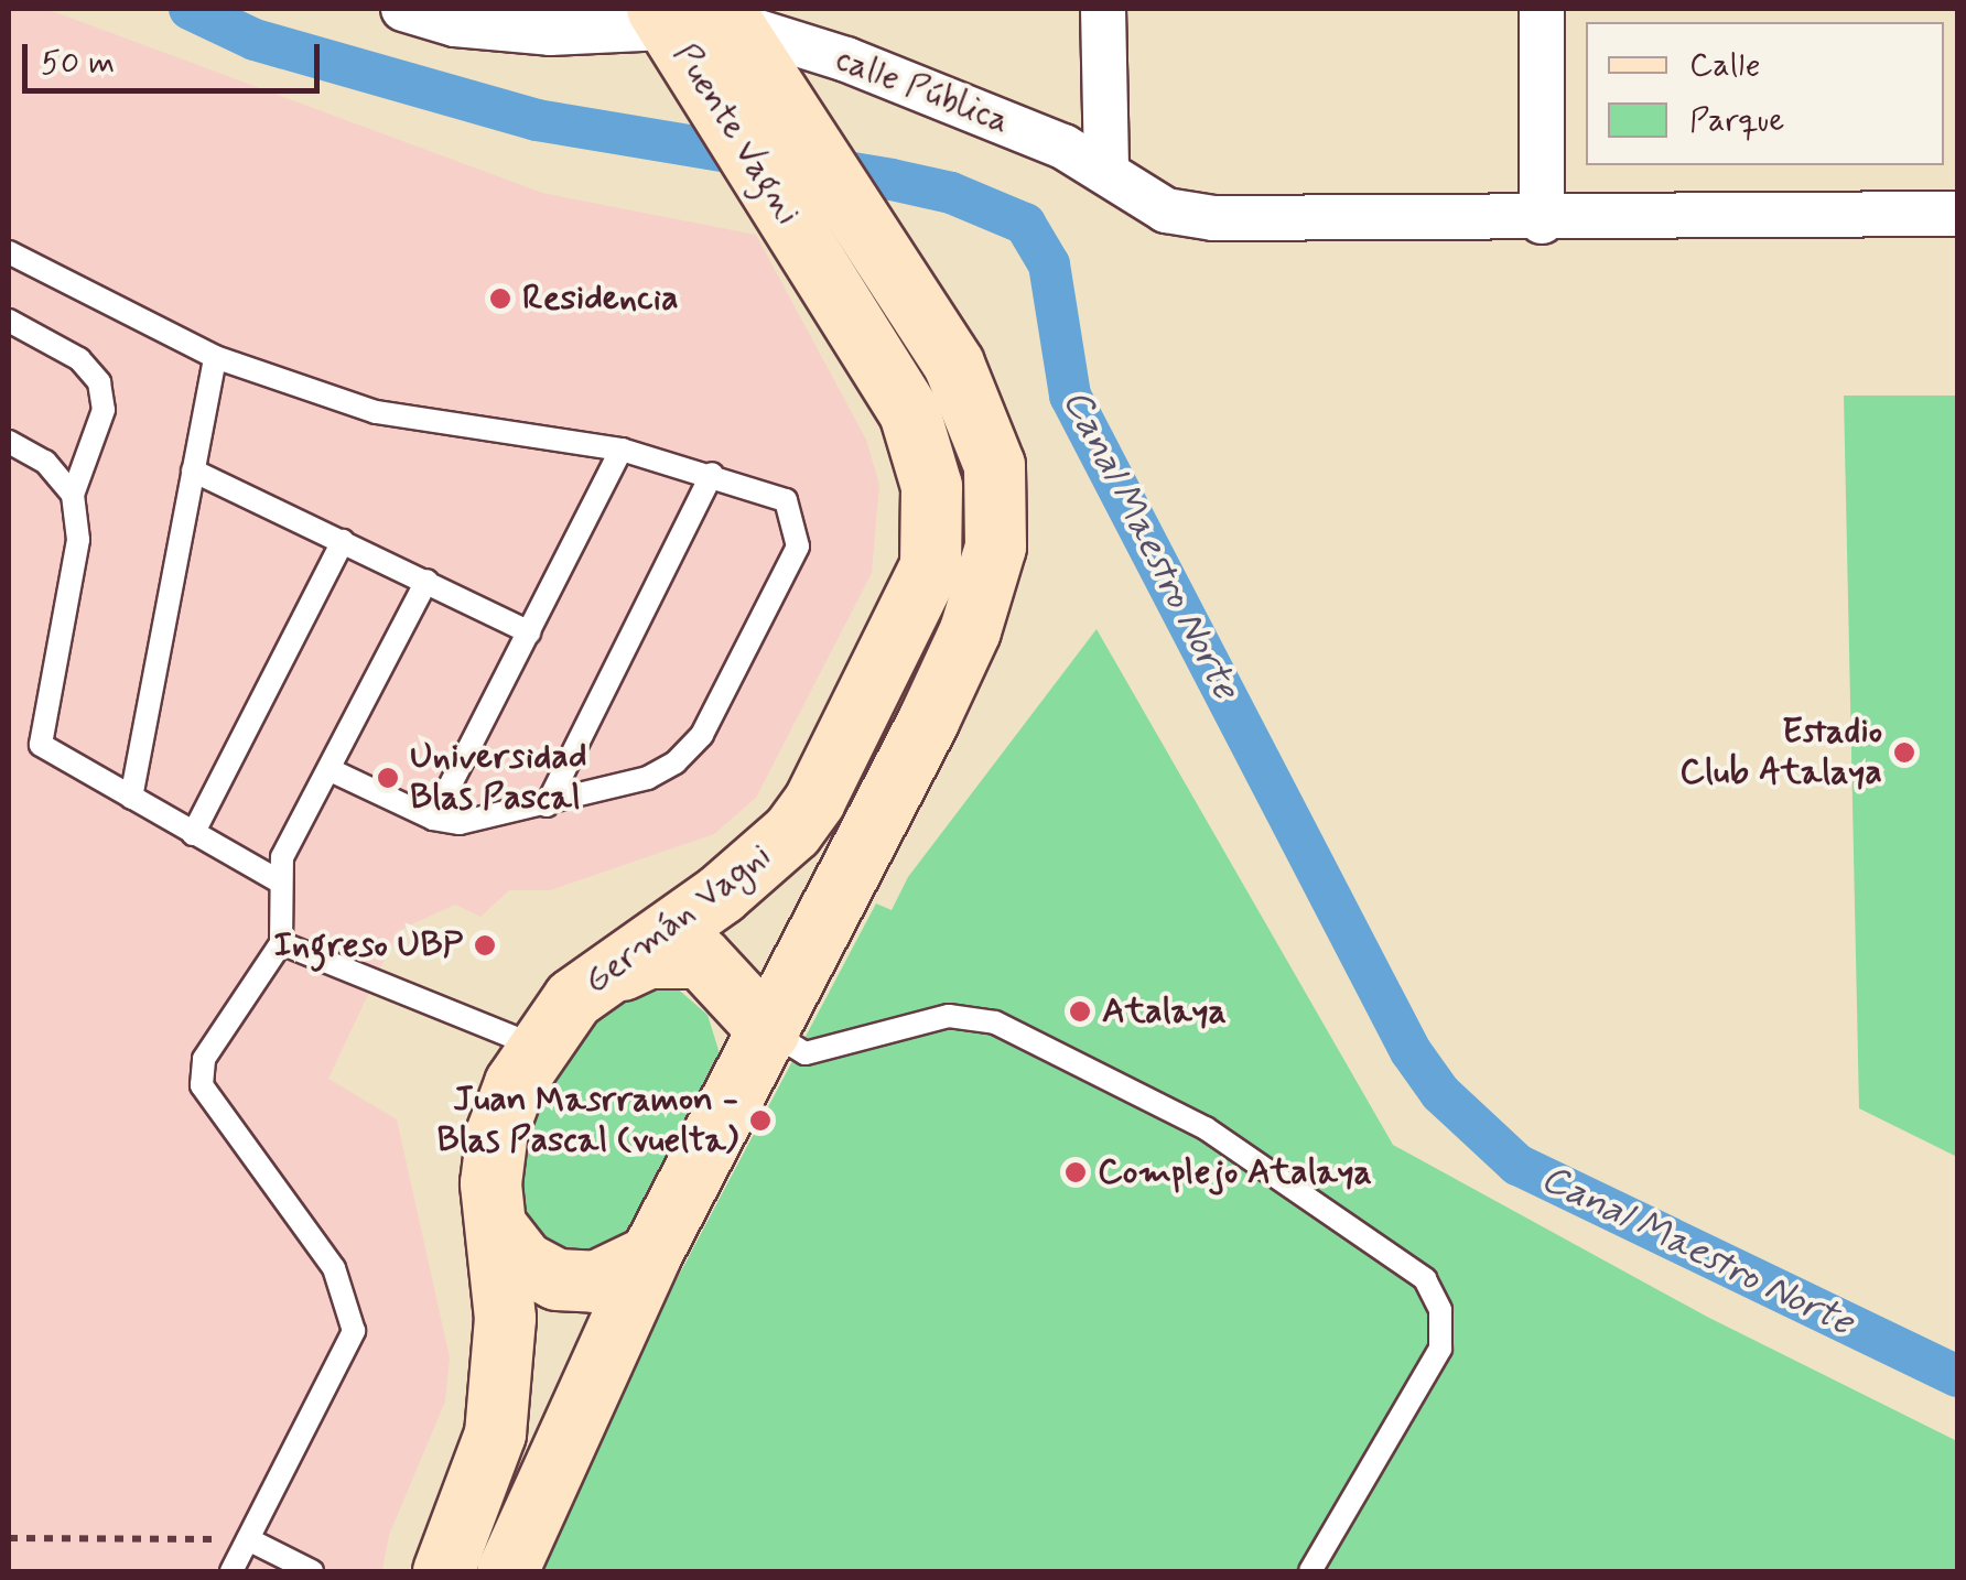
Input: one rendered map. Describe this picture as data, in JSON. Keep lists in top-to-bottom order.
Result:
{
  "streets": {
    "main road": ["Puente Vagni", "Germán Vagni"],
    "street": ["calle Pública"]
  },
  "crossings": [
    ["calle Pública", "Puente Vagni"],
    ["Puente Vagni", "Germán Vagni"]
  ],
  "water": ["Canal Maestro Norte"],
  "places": [
    "Residencia",
    "Estadio Club Atalaya",
    "Universidad Blas Pascal",
    "Ingreso UBP",
    "Atalaya",
    "Juan Masrramon - Blas Pascal (vuelta)",
    "Complejo Atalaya"
  ],
  "legend": ["Calle", "Parque"],
  "scale_bar": "50 m"
}
